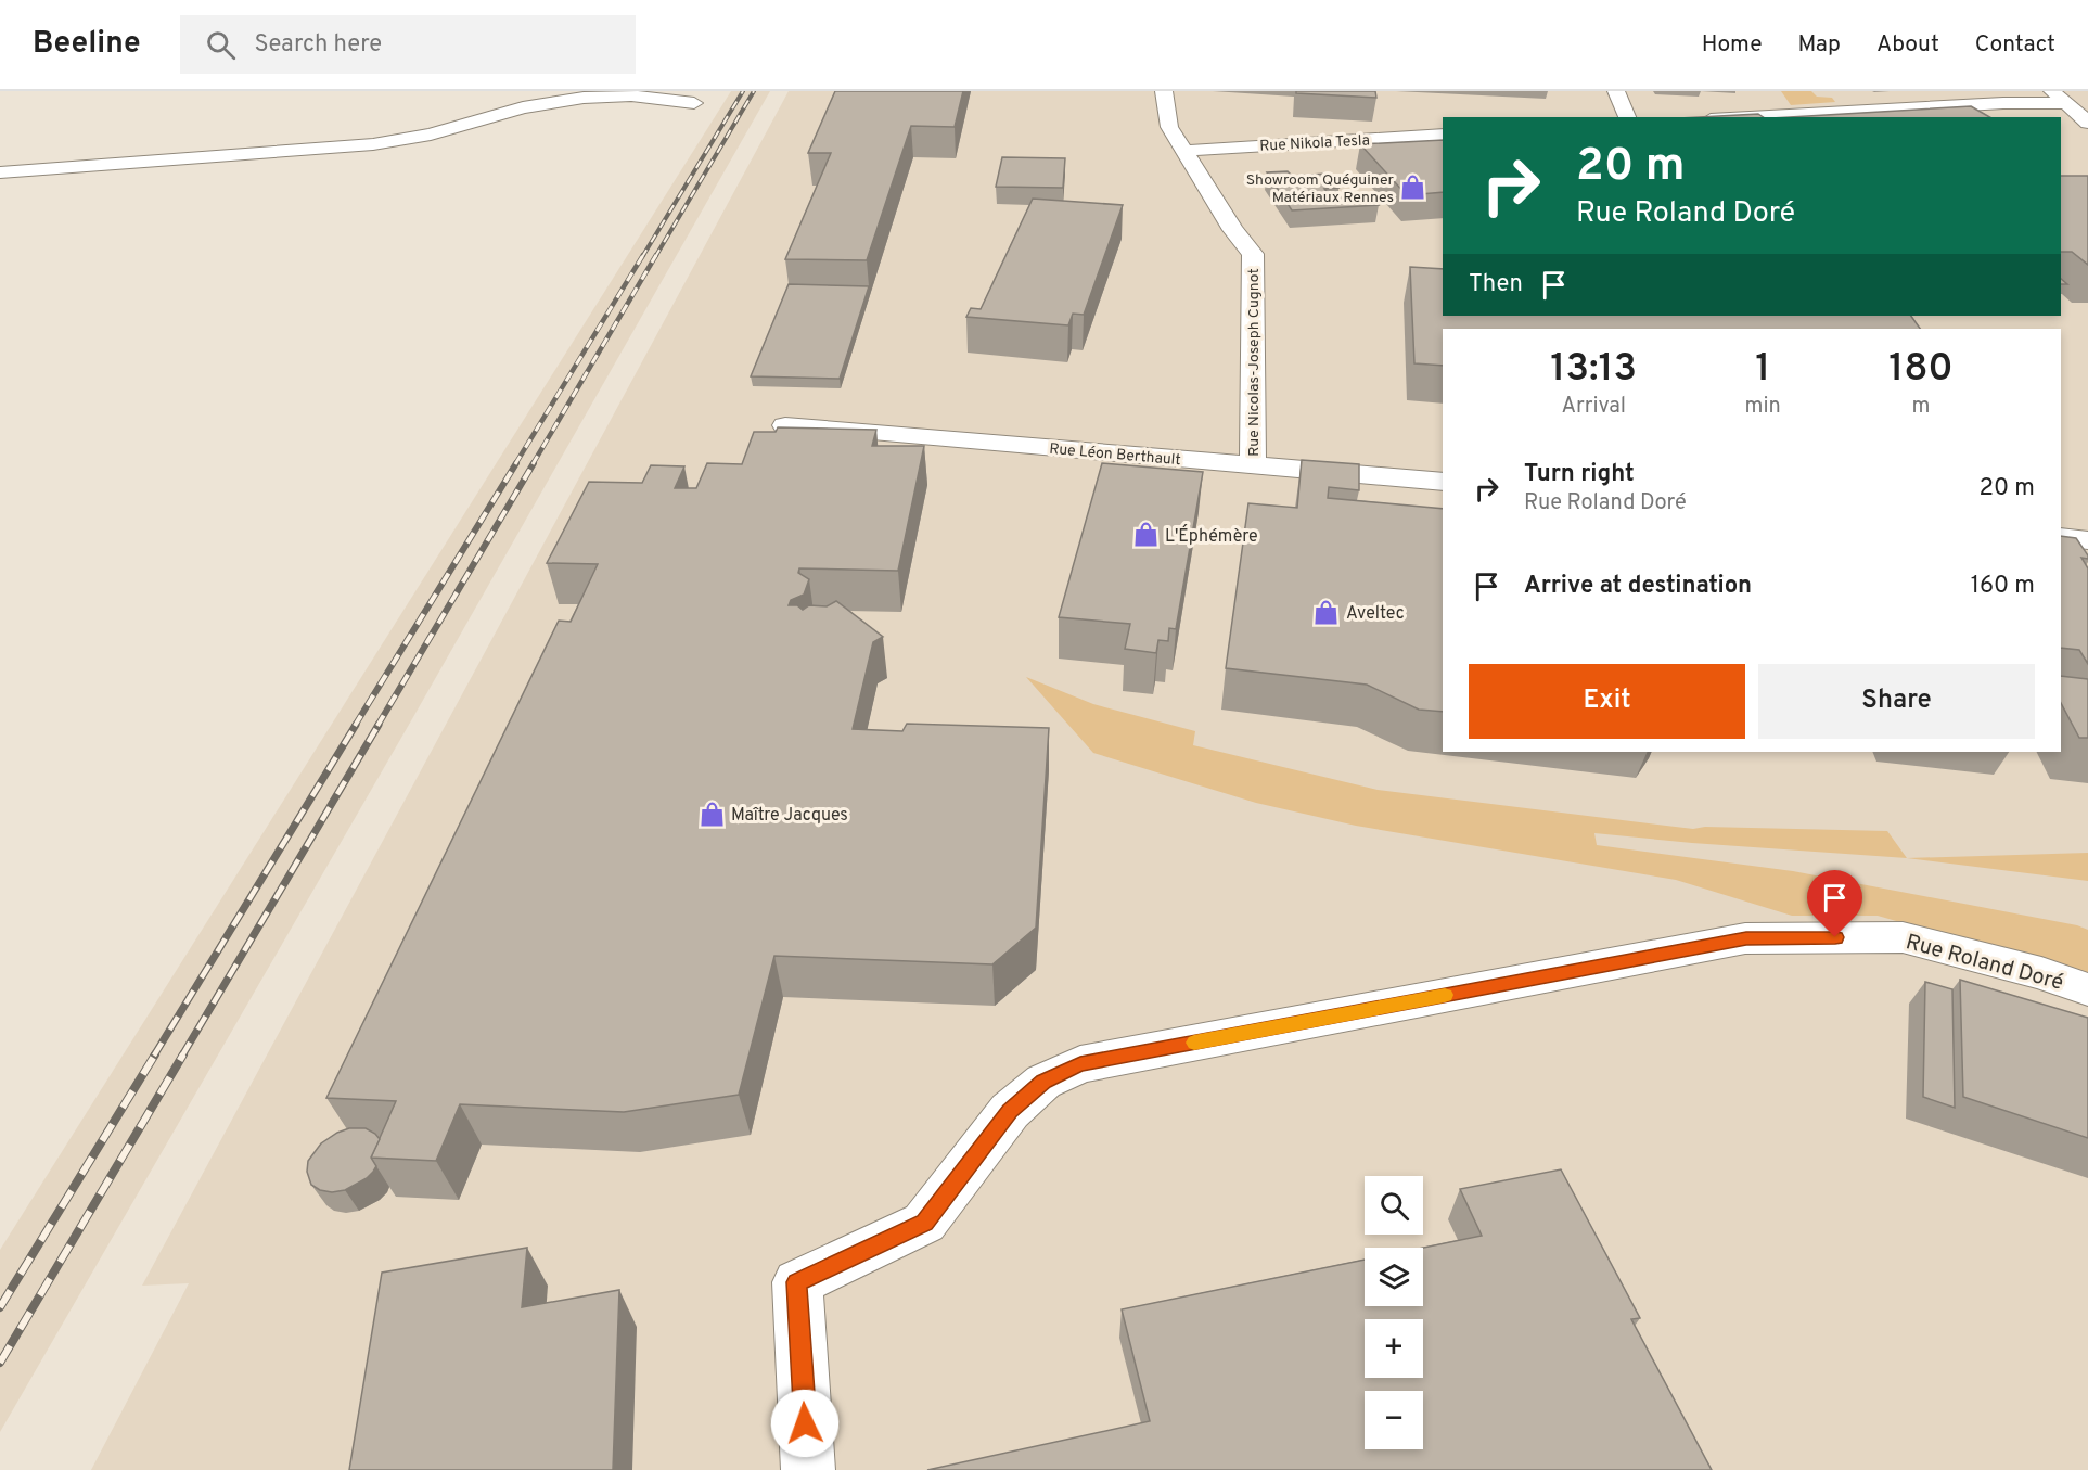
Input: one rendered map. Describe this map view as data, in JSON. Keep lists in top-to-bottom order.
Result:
{
  "streets": {
    "street": [
      "Rue Nikola Tesla",
      "Rue Nicolas-Joseph Cugnot",
      "Rue Léon Berthault",
      "Rue Roland Doré"
    ]
  },
  "crossings": [
    ["Rue Nikola Tesla", "Rue Nicolas-Joseph Cugnot"],
    ["Rue Nicolas-Joseph Cugnot", "Rue Léon Berthault"]
  ],
  "places": {
    "shop": [
      "Showroom Quéguiner Matériaux Rennes",
      "L'Éphémère",
      "Aveltec",
      "Maître Jacques"
    ]
  },
  "page": {
    "header": "Beeline",
    "search": "Search here",
    "nav": [
      "Home",
      "Map",
      "About",
      "Contact"
    ],
    "turn": ["20 m", "Rue Roland Doré"],
    "then": "Then",
    "eta": [
      "13:13",
      "Arrival",
      "1",
      "min",
      "180",
      "m"
    ],
    "list": [
      {
        "name": "Turn right",
        "note": "Rue Roland Doré",
        "value": "20 m"
      },
      {
        "name": "Arrive at destination",
        "value": "160 m"
      }
    ],
    "buttons": ["Exit", "Share"],
    "map_buttons": ["+", "−"]
  }
}
